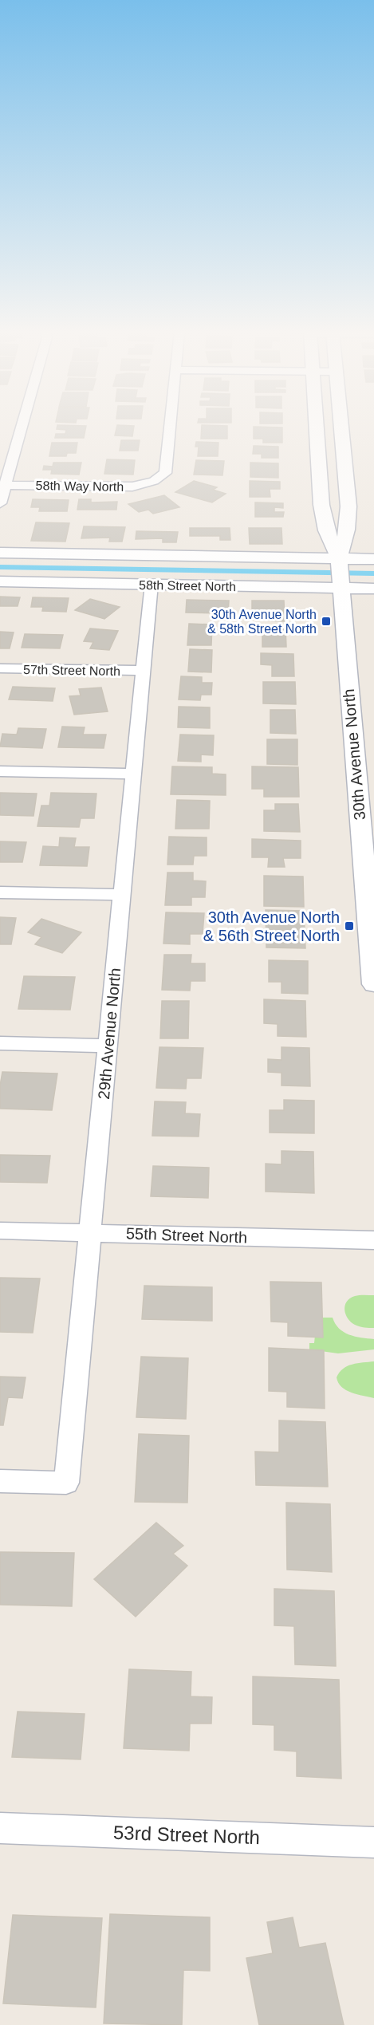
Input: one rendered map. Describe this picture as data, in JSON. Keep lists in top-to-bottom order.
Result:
{
  "streets": {
    "street": [
      "58th Way North",
      "58th Street North",
      "57th Street North",
      "30th Avenue North",
      "29th Avenue North",
      "55th Street North",
      "53rd Street North"
    ]
  },
  "crossings": [
    ["58th Street North", "30th Avenue North"],
    ["58th Street North", "29th Avenue North"],
    ["57th Street North", "29th Avenue North"],
    ["29th Avenue North", "55th Street North"]
  ],
  "places": {
    "transit": ["30th Avenue North & 58th Street North", "30th Avenue North & 56th Street North"]
  }
}
